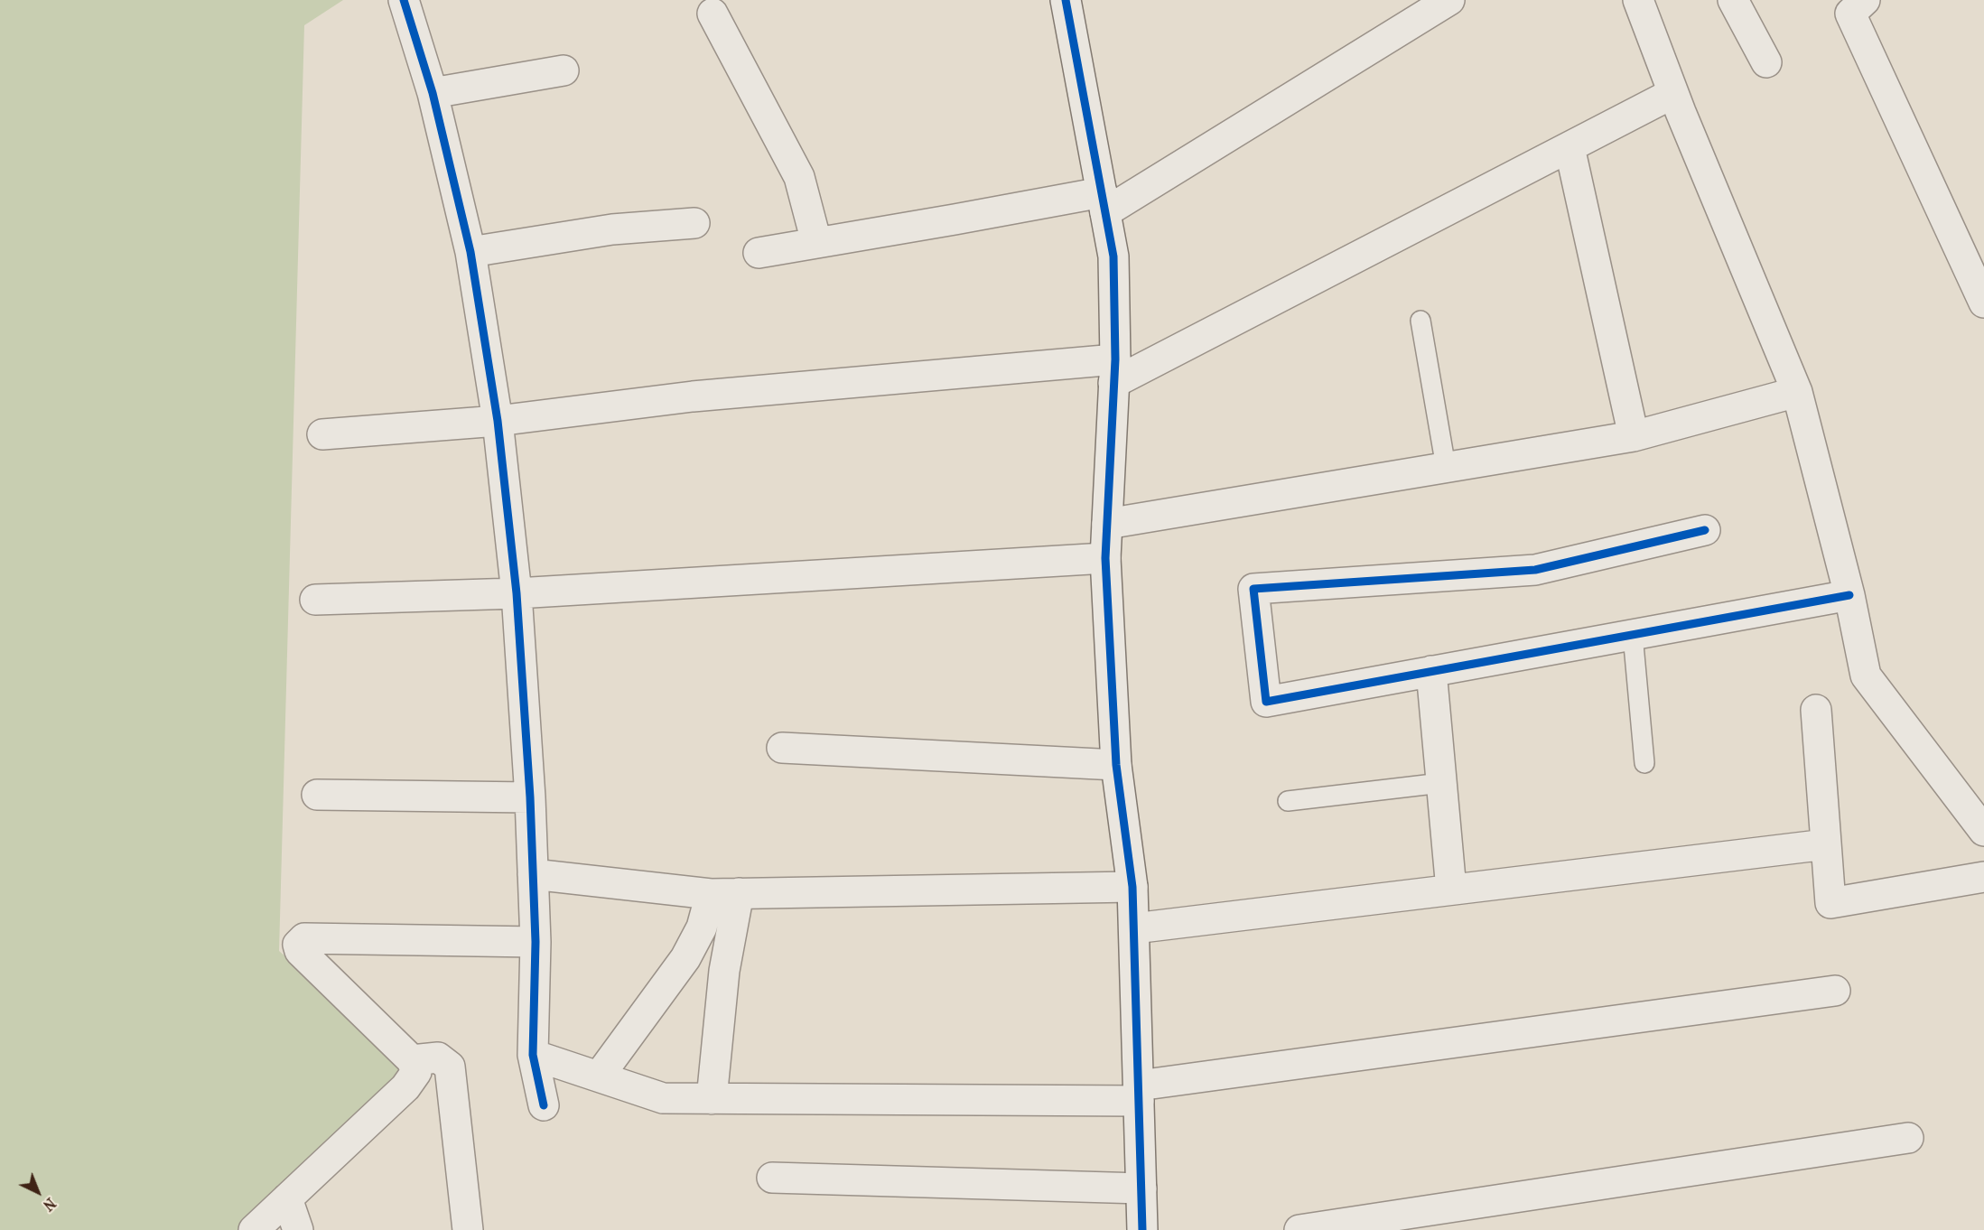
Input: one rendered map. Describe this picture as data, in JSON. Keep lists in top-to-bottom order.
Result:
{
  "north": "bottom right"
}
